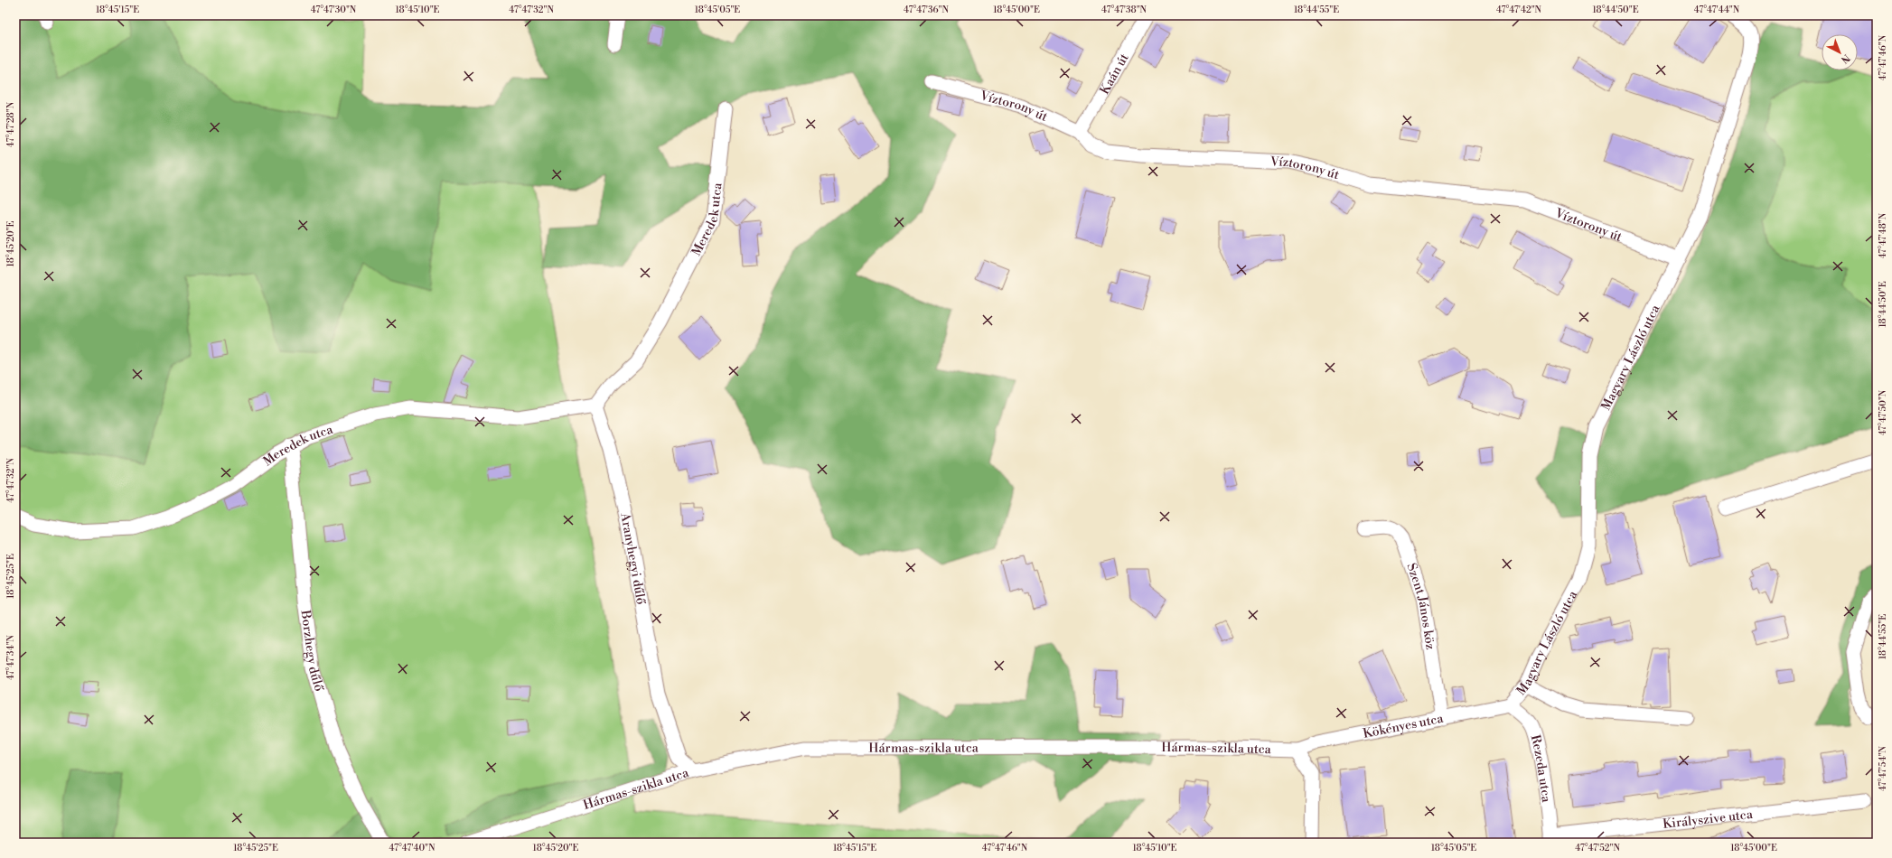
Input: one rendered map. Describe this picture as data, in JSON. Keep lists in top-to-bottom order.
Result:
{
  "streets": {
    "street": [
      "Kaán út",
      "Víztorony út",
      "Meredek utca",
      "Magyary László utca",
      "Aranyhegyi dűlő",
      "Szent János köz",
      "Borzhegy dűlő",
      "Kökényes utca",
      "Hármas-szikla utca",
      "Rezeda utca",
      "Királyszive utca"
    ]
  },
  "crossings": [
    ["Kaán út", "Víztorony út"],
    ["Víztorony út", "Magyary László utca"],
    ["Meredek utca", "Aranyhegyi dűlő"],
    ["Meredek utca", "Borzhegy dűlő"],
    ["Magyary László utca", "Kökényes utca"],
    ["Magyary László utca", "Rezeda utca"],
    ["Aranyhegyi dűlő", "Hármas-szikla utca"],
    ["Szent János köz", "Kökényes utca"],
    ["Kökényes utca", "Hármas-szikla utca"],
    ["Kökényes utca", "Rezeda utca"],
    ["Rezeda utca", "Királyszive utca"]
  ],
  "north": "bottom right",
  "coordinates": [
    "18°45'15\"E",
    "47°47'30\"N",
    "18°45'10\"E",
    "47°47'32\"N",
    "18°45'05\"E",
    "47°47'36\"N",
    "18°45'00\"E",
    "47°47'38\"N",
    "18°44'55\"E",
    "47°47'42\"N",
    "18°44'50\"E",
    "47°47'44\"N",
    "47°47'46\"N",
    "47°47'28\"N",
    "47°47'48\"N",
    "18°45'20\"E",
    "47°47'50\"N",
    "18°45'25\"E",
    "47°47'34\"N",
    "47°47'54\"N",
    "47°47'40\"N",
    "47°47'52\"N"
  ]
}
